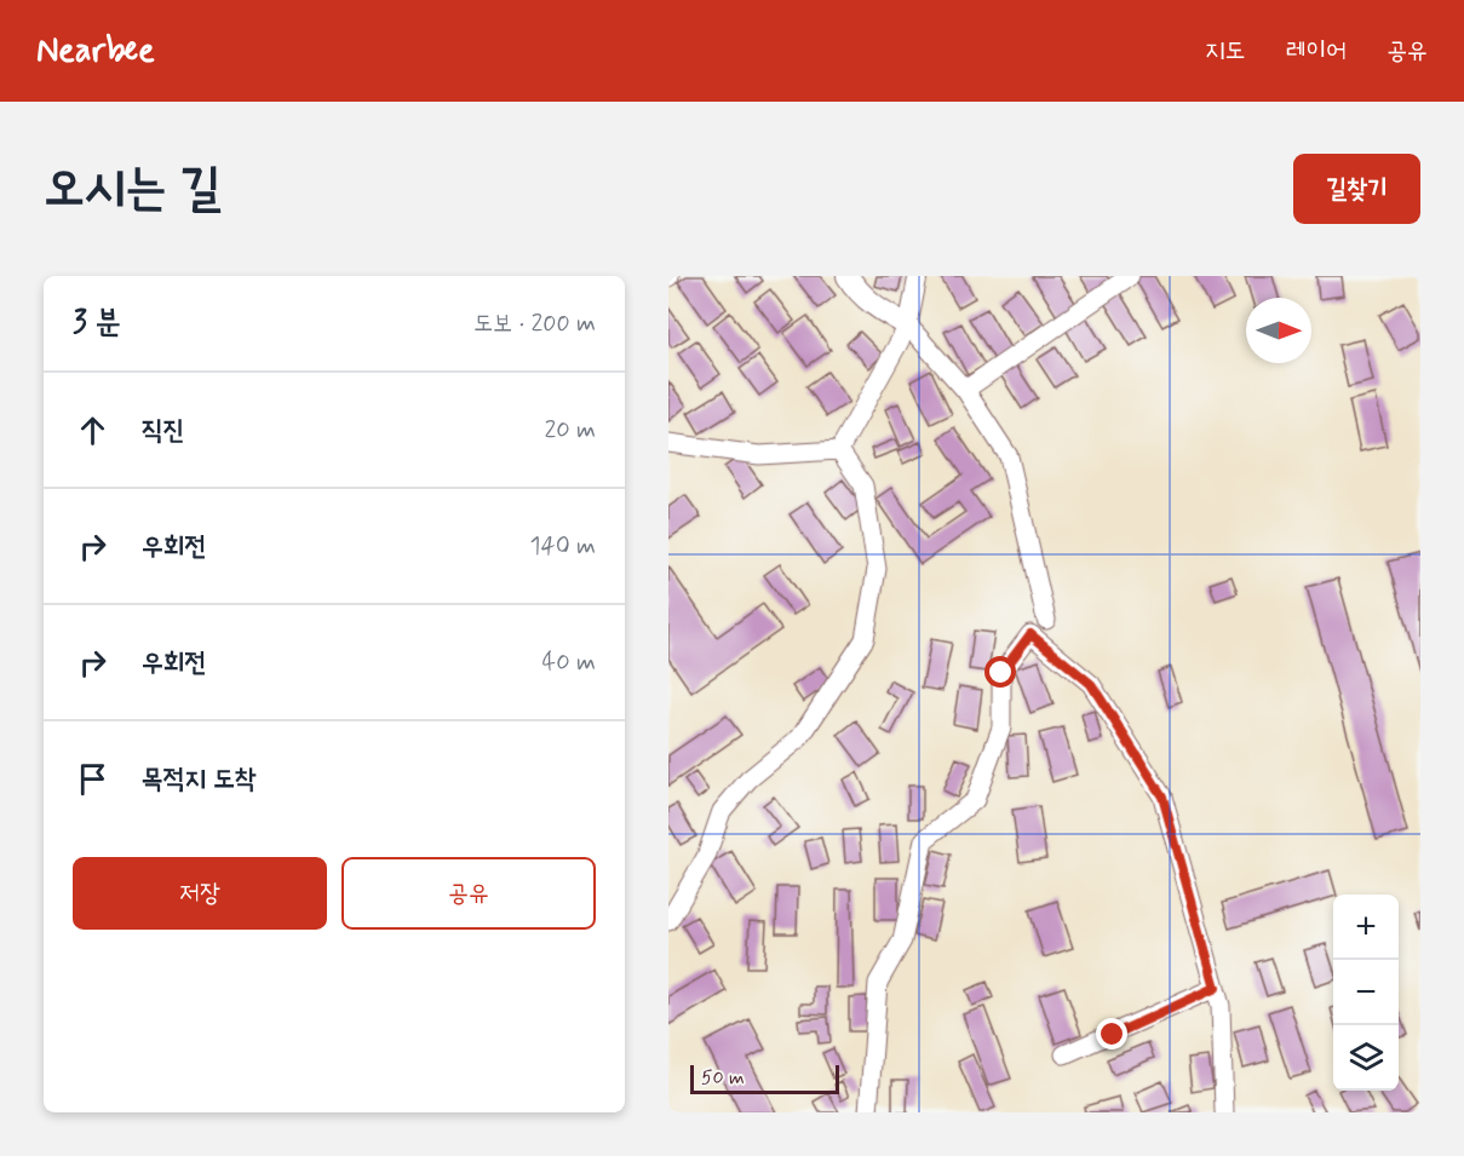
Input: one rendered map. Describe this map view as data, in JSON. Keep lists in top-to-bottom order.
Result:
{
  "scale_bar": "50 m",
  "north": "right",
  "page": {
    "header": "Nearbee",
    "nav": ["지도", "레이어", "공유"],
    "buttons": [
      "길찾기",
      ["저장", "공유"]
    ],
    "title": "오시는 길",
    "heading": ["3 분", "도보 · 200 m"],
    "list": [
      ["직진", "20 m"],
      ["우회전", "140 m"],
      ["우회전", "40 m"],
      "목적지 도착"
    ],
    "map_buttons": ["+", "−"],
    "scale": "50 m"
  }
}
